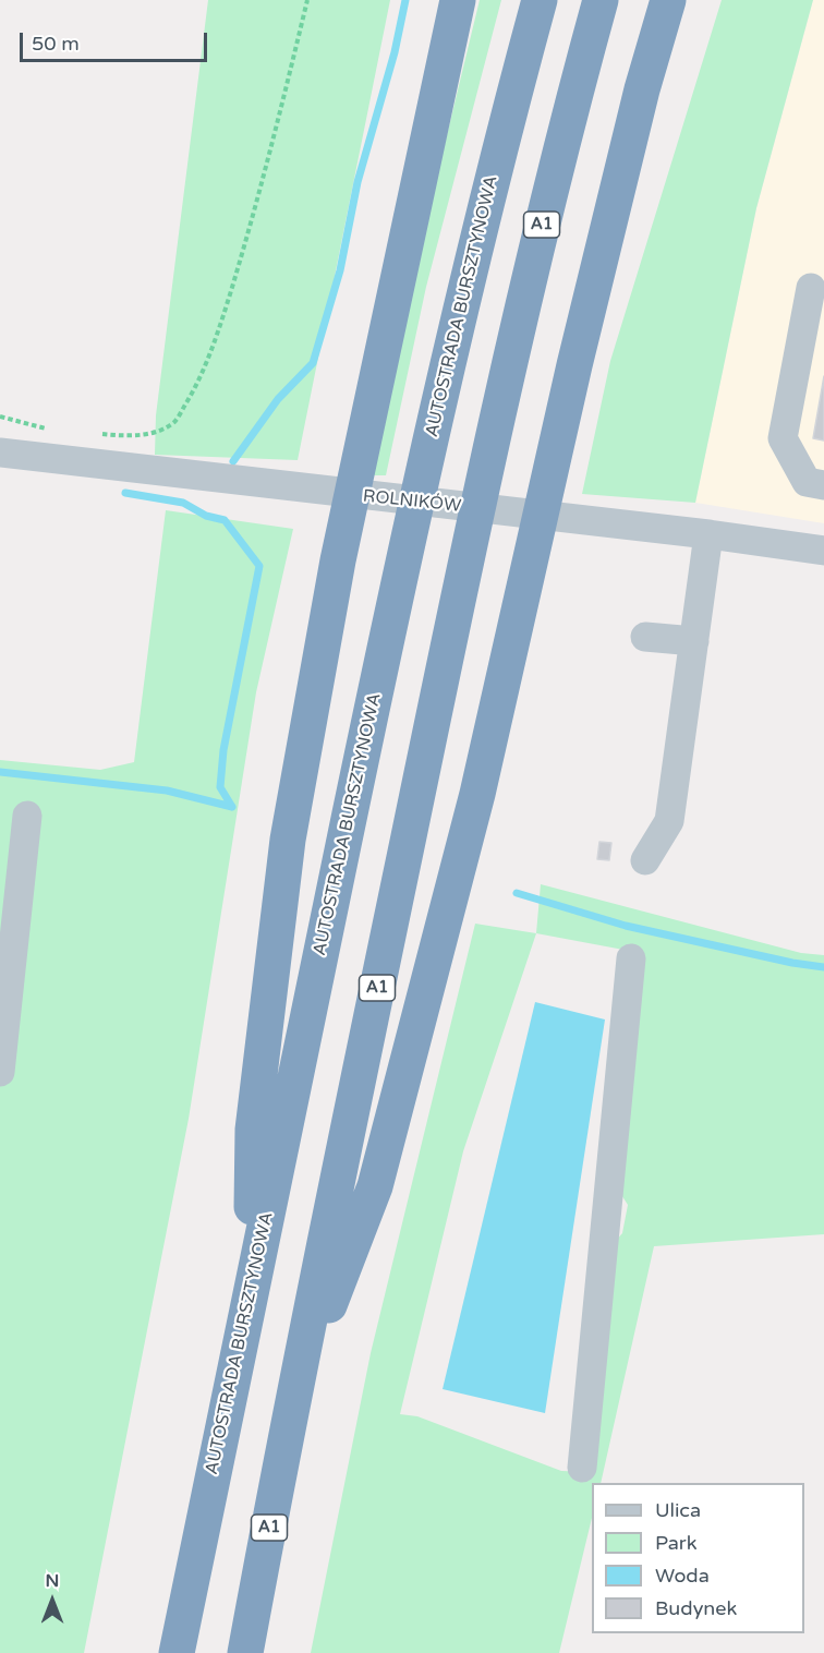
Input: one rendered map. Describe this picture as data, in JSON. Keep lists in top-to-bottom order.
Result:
{
  "streets": {
    "highway": ["A1", "AUTOSTRADA BURSZTYNOWA"],
    "street": ["ROLNIKÓW"]
  },
  "legend": [
    "Ulica",
    "Park",
    "Woda",
    "Budynek"
  ],
  "scale_bar": "50 m",
  "north": "top"
}
